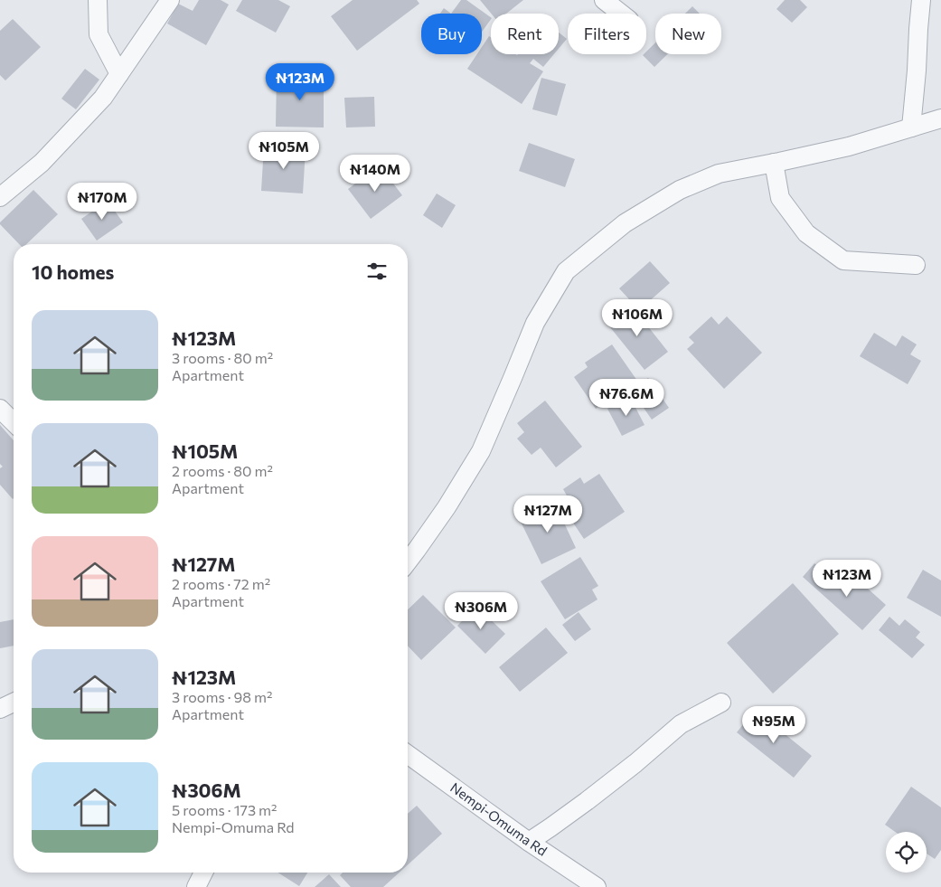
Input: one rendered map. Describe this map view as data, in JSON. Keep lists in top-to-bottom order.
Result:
{
  "streets": {
    "street": ["Nempi-Omuma Rd"]
  },
  "page": {
    "chip": [
      "Buy",
      "Rent",
      "Filters",
      "New"
    ],
    "price": [
      "₦123M",
      "₦105M",
      "₦140M",
      "₦170M",
      "₦106M",
      "₦76.6M",
      "₦127M",
      "₦123M",
      "₦306M",
      "₦95M"
    ],
    "heading": "10 homes",
    "list": [
      {
        "name": "₦123M",
        "note": "3 rooms · 80 m² · Apartment"
      },
      {
        "name": "₦105M",
        "note": "2 rooms · 80 m² · Apartment"
      },
      {
        "name": "₦127M",
        "note": "2 rooms · 72 m² · Apartment"
      },
      {
        "name": "₦123M",
        "note": "3 rooms · 98 m² · Apartment"
      },
      {
        "name": "₦306M",
        "note": "5 rooms · 173 m² · Nempi-Omuma Rd"
      }
    ]
  }
}
